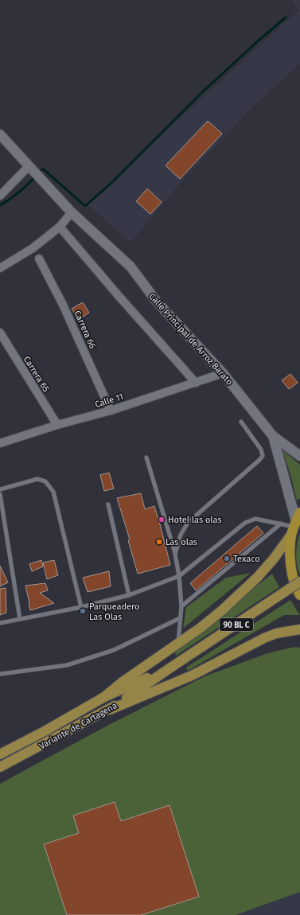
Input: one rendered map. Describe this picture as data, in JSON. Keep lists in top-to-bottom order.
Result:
{
  "streets": {
    "main road": ["90 BL C", "Variante de Cartagena"],
    "street": [
      "Carrera 66",
      "Calle Principal de Arroz Barato",
      "Carrera 65",
      "Calle 11"
    ]
  },
  "crossings": [
    ["Carrera 66", "Calle 11"],
    ["Calle Principal de Arroz Barato", "Calle 11"],
    ["Carrera 65", "Calle 11"]
  ],
  "places": [
    "Hotel las olas",
    "Las olas",
    "Texaco",
    "Parqueadero Las Olas"
  ]
}
